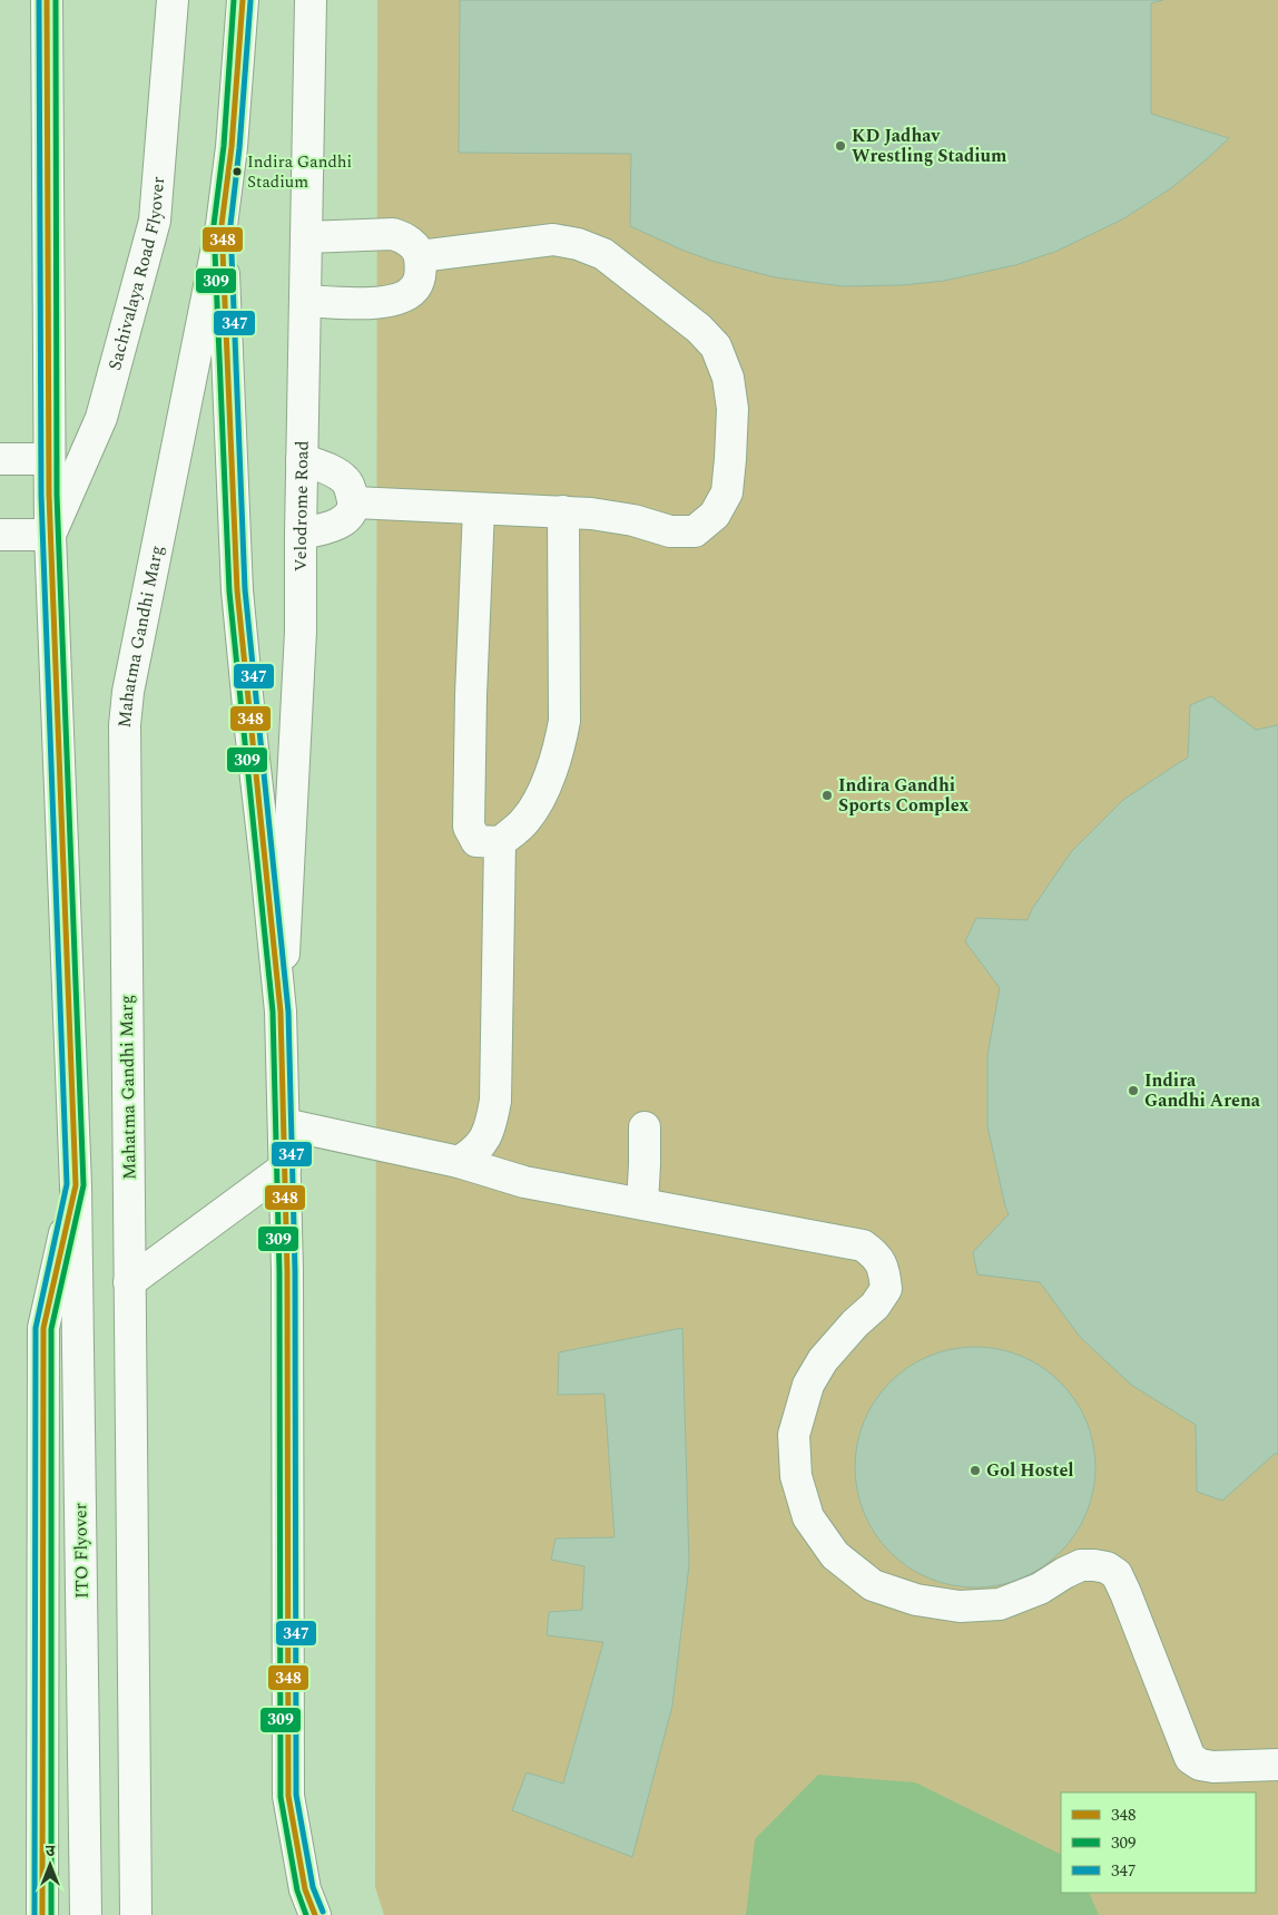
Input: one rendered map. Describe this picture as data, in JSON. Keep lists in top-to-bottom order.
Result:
{
  "streets": {
    "main road": [
      "Sachivalaya Road Flyover",
      "Velodrome Road",
      "Mahatma Gandhi Marg",
      "ITO Flyover"
    ]
  },
  "places": [
    "KD Jadhav Wrestling Stadium",
    "Indira Gandhi Stadium",
    "Indira Gandhi Sports Complex",
    "Indira Gandhi Arena",
    "Gol Hostel"
  ],
  "lines": ["transit line 348", "transit line 309", "transit line 347"],
  "legend": ["348", "309", "347"],
  "north": "top"
}
